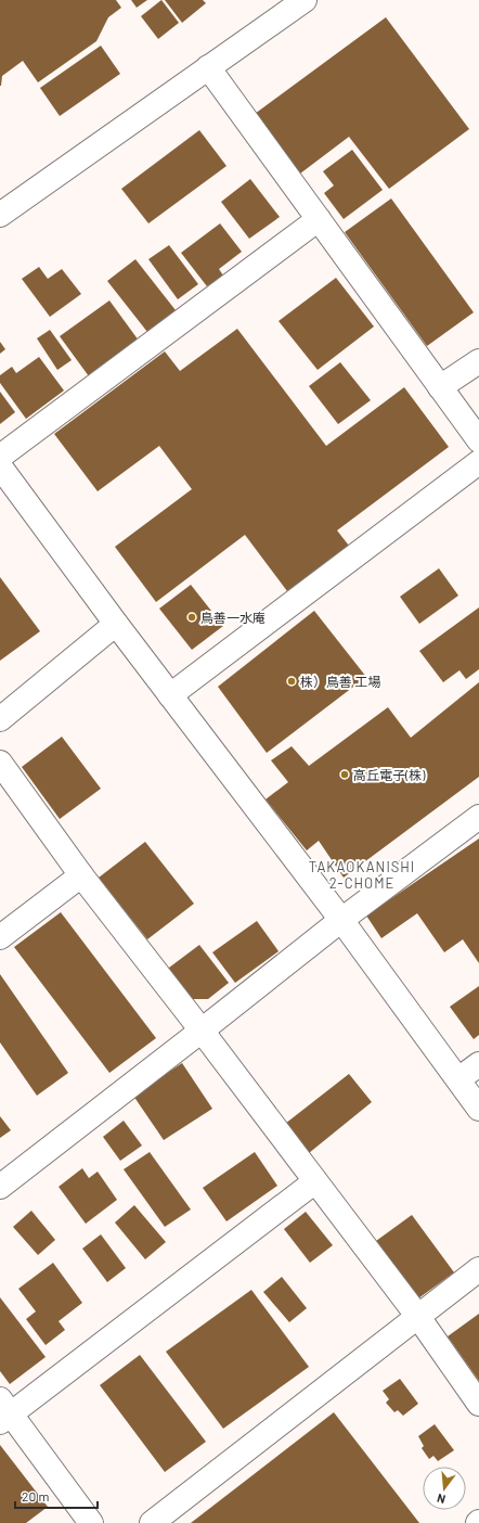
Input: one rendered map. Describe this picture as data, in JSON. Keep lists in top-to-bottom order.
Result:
{
  "districts": ["TAKAOKANISHI 2-CHOME"],
  "places": ["鳥善一水庵", "株）鳥善 工場", "高丘電子(株)"],
  "scale_bar": "20 m",
  "north": "bottom"
}
